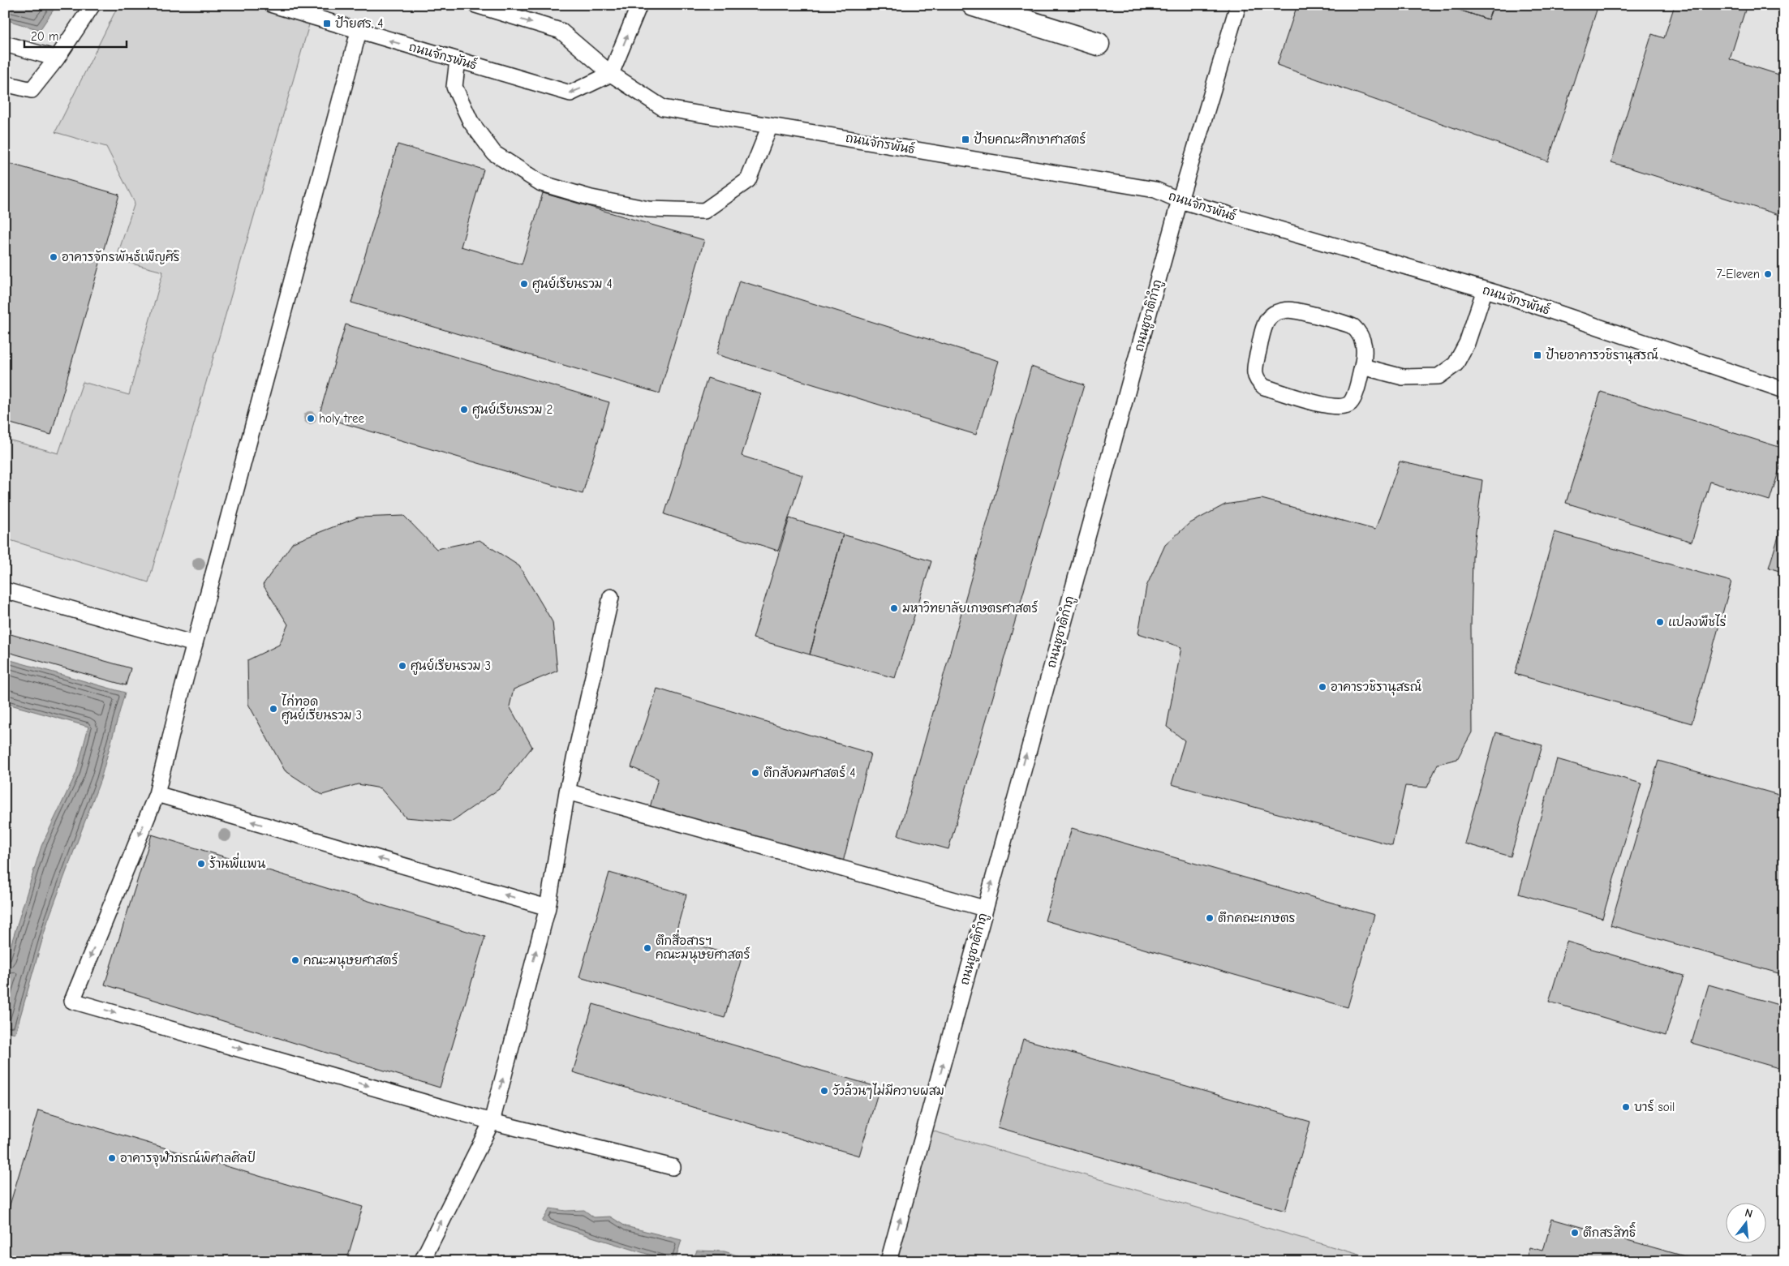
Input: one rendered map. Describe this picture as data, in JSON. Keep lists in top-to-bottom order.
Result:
{
  "streets": {
    "lane": ["ถนนจักรพันธ์", "ถนนชูชาติกำภู"]
  },
  "crossings": [
    ["ถนนจักรพันธ์", "ถนนชูชาติกำภู"]
  ],
  "one_way": ["ถนนชูชาติกำภู"],
  "places": {
    "transit": ["ป้ายศร. 4", "ป้ายคณะศึกษาศาสตร์", "ป้ายอาคารวชิรานุสรณ์"],
    "other": [
      "อาคารจักรพันธ์เพ็ญศิริ",
      "7-Eleven",
      "ศูนย์เรียนรวม 4",
      "ศูนย์เรียนรวม 2",
      "holy tree",
      "มหาวิทยาลัยเกษตรศาสตร์",
      "แปลงพืชไร่",
      "ศูนย์เรียนรวม 3",
      "อาคารวชิรานุสรณ์",
      "ไก่ทอด ศูนย์เรียนรวม 3",
      "ตึกสังคมศาสตร์ 4",
      "ร้านพี่แพน",
      "ตึกคณะเกษตร",
      "ตึกสื่อสารฯ คณะมนุษยศาสตร์",
      "คณะมนุษยศาสตร์",
      "วัวล้วนๆไม่มีควายผสม",
      "บาร์ soil",
      "อาคารจุฬาภรณ์พิศาลศิลป์",
      "ตึกสรสิทธิ์"
    ]
  },
  "scale_bar": "20 m",
  "north": "top"
}
